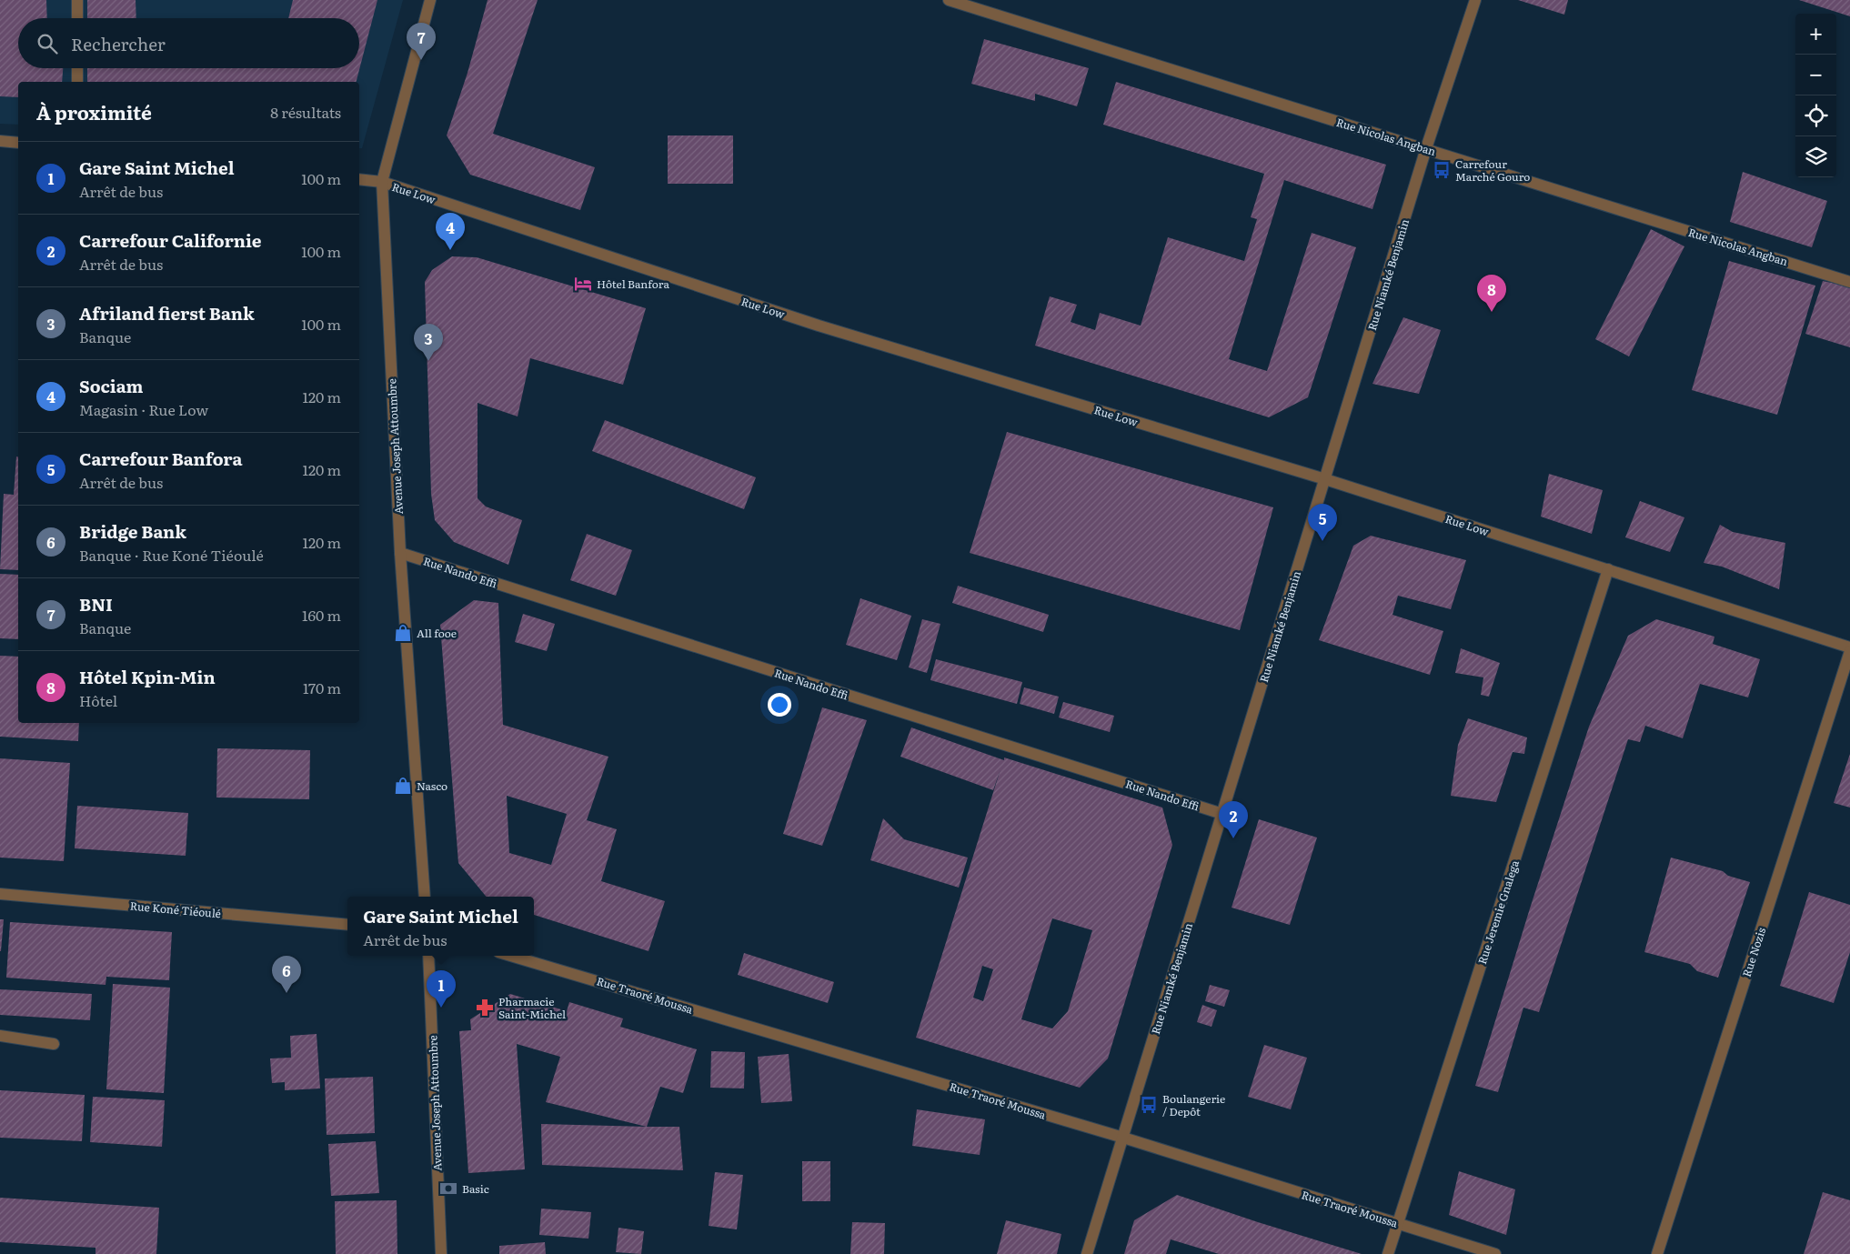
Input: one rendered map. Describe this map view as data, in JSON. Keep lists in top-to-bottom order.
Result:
{
  "streets": {
    "street": [
      "Rue Nicolas Angban",
      "Rue Low",
      "Rue Niamké Benjamin",
      "Avenue Joseph Attoumbre",
      "Rue Nando Effi",
      "Rue Koné Tiéoulé",
      "Rue Jeremie Gnalega",
      "Rue Nozis",
      "Rue Traoré Moussa"
    ]
  },
  "crossings": [
    ["Rue Nicolas Angban", "Rue Niamké Benjamin"],
    ["Rue Low", "Rue Niamké Benjamin"],
    ["Rue Low", "Avenue Joseph Attoumbre"],
    ["Rue Low", "Rue Jeremie Gnalega"],
    ["Rue Niamké Benjamin", "Rue Nando Effi"],
    ["Rue Niamké Benjamin", "Rue Traoré Moussa"],
    ["Avenue Joseph Attoumbre", "Rue Nando Effi"],
    ["Rue Jeremie Gnalega", "Rue Traoré Moussa"]
  ],
  "places": {
    "bus stop": ["Carrefour Marché Gouro", "Boulangerie / Depôt"],
    "hotel": ["Hôtel Banfora"],
    "shop": ["All fooe", "Nasco"],
    "pharmacy": ["Pharmacie Saint-Michel"],
    "bank": ["Basic"]
  },
  "page": {
    "map_buttons": ["+", "−"],
    "search": "Rechercher",
    "pins": [
      "7",
      "4",
      "8",
      "3",
      "5",
      "2",
      "6",
      "1"
    ],
    "heading": ["À proximité", "8 résultats"],
    "list": [
      {
        "mark": "1",
        "name": "Gare Saint Michel",
        "note": "Arrêt de bus",
        "value": "100 m"
      },
      {
        "mark": "2",
        "name": "Carrefour Californie",
        "note": "Arrêt de bus",
        "value": "100 m"
      },
      {
        "mark": "3",
        "name": "Afriland fierst Bank",
        "note": "Banque",
        "value": "100 m"
      },
      {
        "mark": "4",
        "name": "Sociam",
        "note": "Magasin · Rue Low",
        "value": "120 m"
      },
      {
        "mark": "5",
        "name": "Carrefour Banfora",
        "note": "Arrêt de bus",
        "value": "120 m"
      },
      {
        "mark": "6",
        "name": "Bridge Bank",
        "note": "Banque · Rue Koné Tiéoulé",
        "value": "120 m"
      },
      {
        "mark": "7",
        "name": "BNI",
        "note": "Banque",
        "value": "160 m"
      },
      {
        "mark": "8",
        "name": "Hôtel Kpin-Min",
        "note": "Hôtel",
        "value": "170 m"
      }
    ],
    "popup": ["Gare Saint Michel", "Arrêt de bus"]
  }
}
